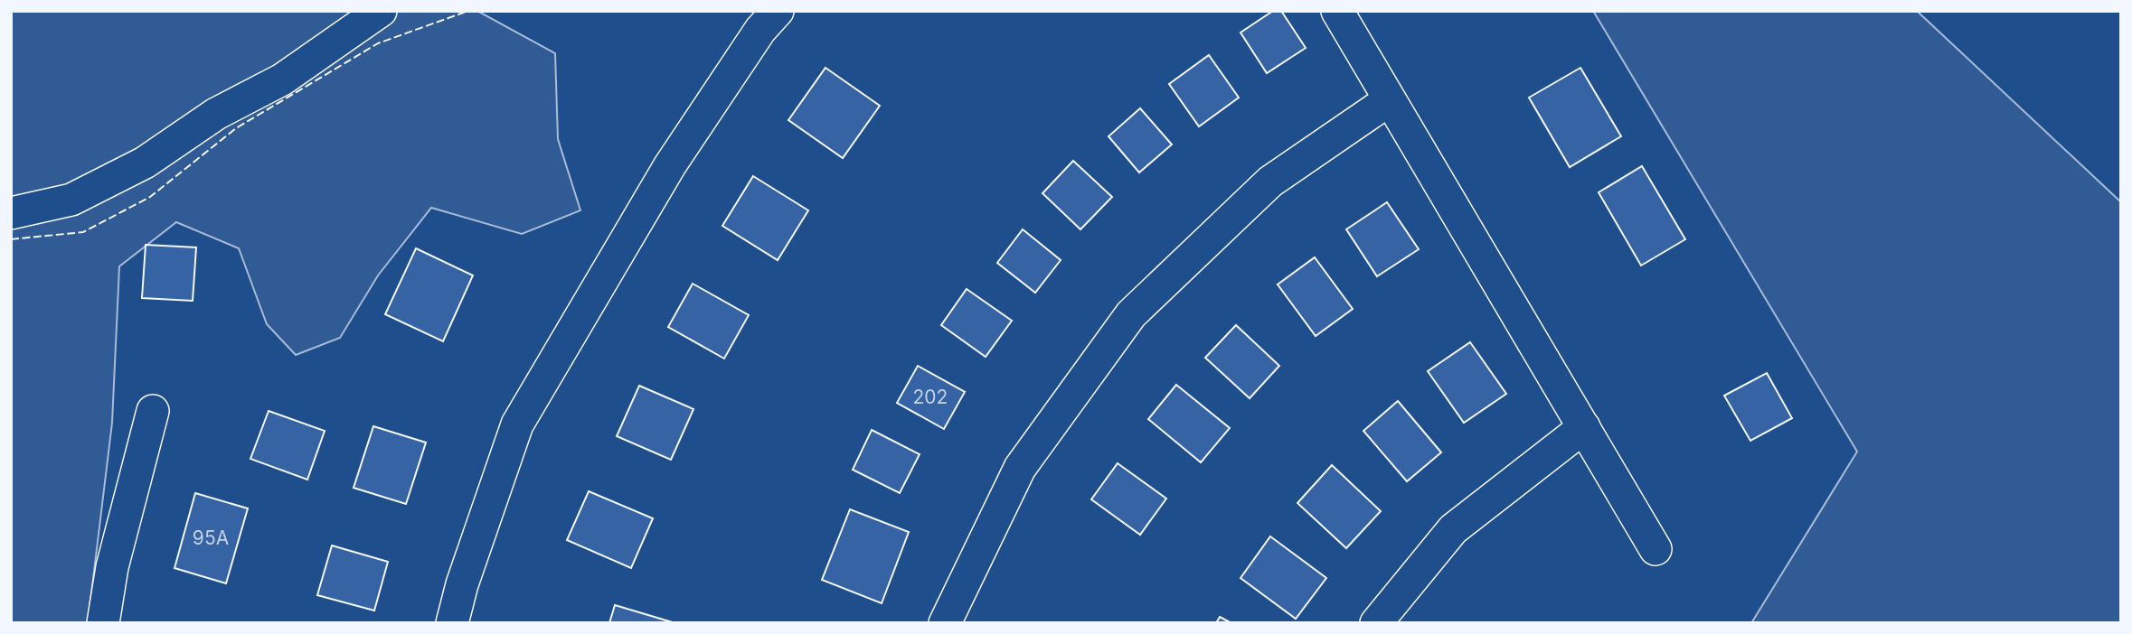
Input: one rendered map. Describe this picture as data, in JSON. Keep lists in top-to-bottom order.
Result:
{
  "house_numbers": ["202", "95А"]
}
